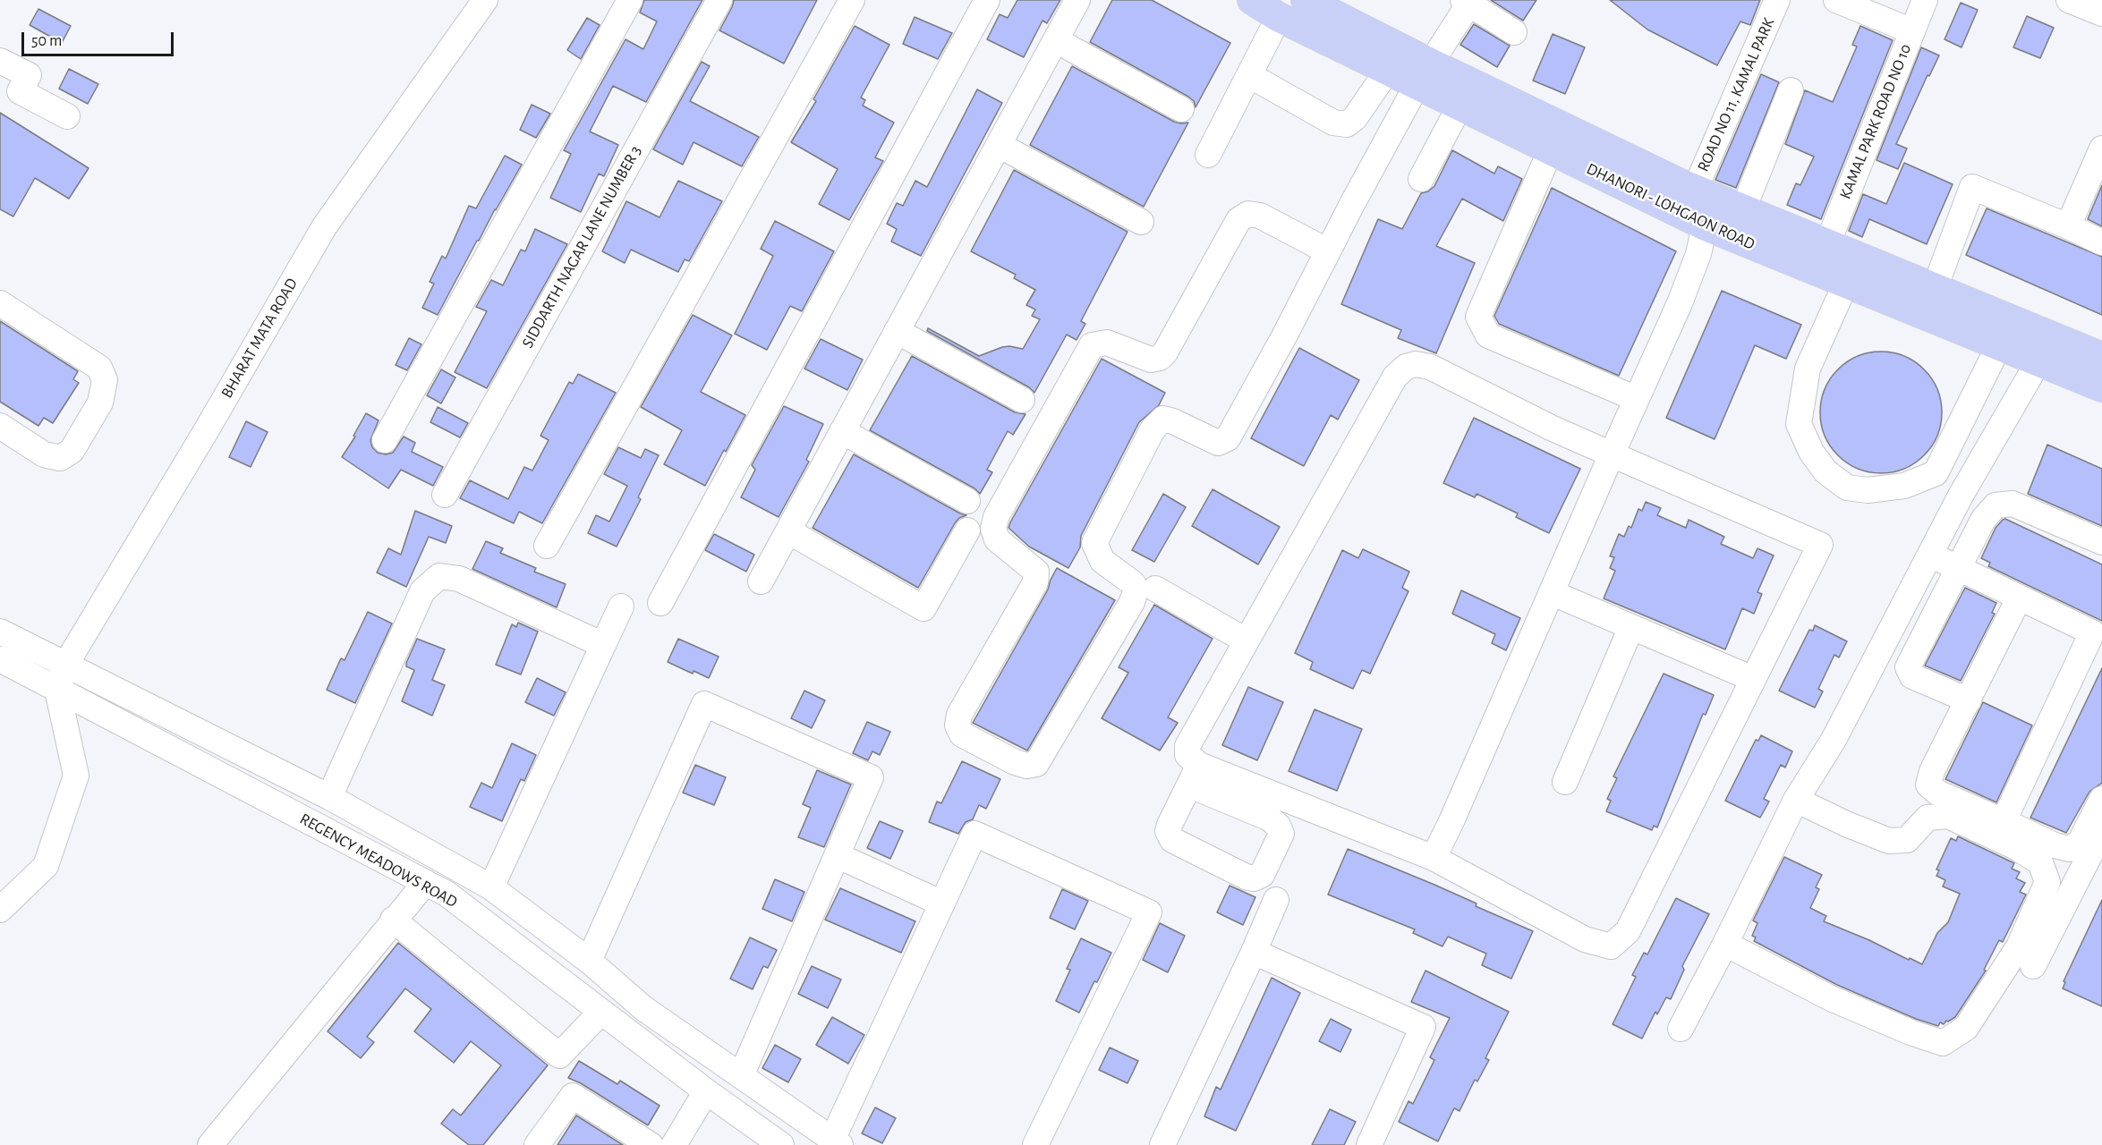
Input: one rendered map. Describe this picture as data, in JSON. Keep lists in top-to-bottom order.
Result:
{
  "streets": {
    "main road": ["DHANORI - LOHGAON ROAD"],
    "street": [
      "ROAD NO 11, KAMAL PARK",
      "KAMAL PARK ROAD NO 10",
      "SIDDARTH NAGAR LANE NUMBER 3",
      "BHARAT MATA ROAD",
      "REGENCY MEADOWS ROAD"
    ]
  },
  "crossings": [
    ["ROAD NO 11, KAMAL PARK", "DHANORI - LOHGAON ROAD"],
    ["KAMAL PARK ROAD NO 10", "DHANORI - LOHGAON ROAD"],
    ["BHARAT MATA ROAD", "REGENCY MEADOWS ROAD"]
  ],
  "scale_bar": "50 m"
}
